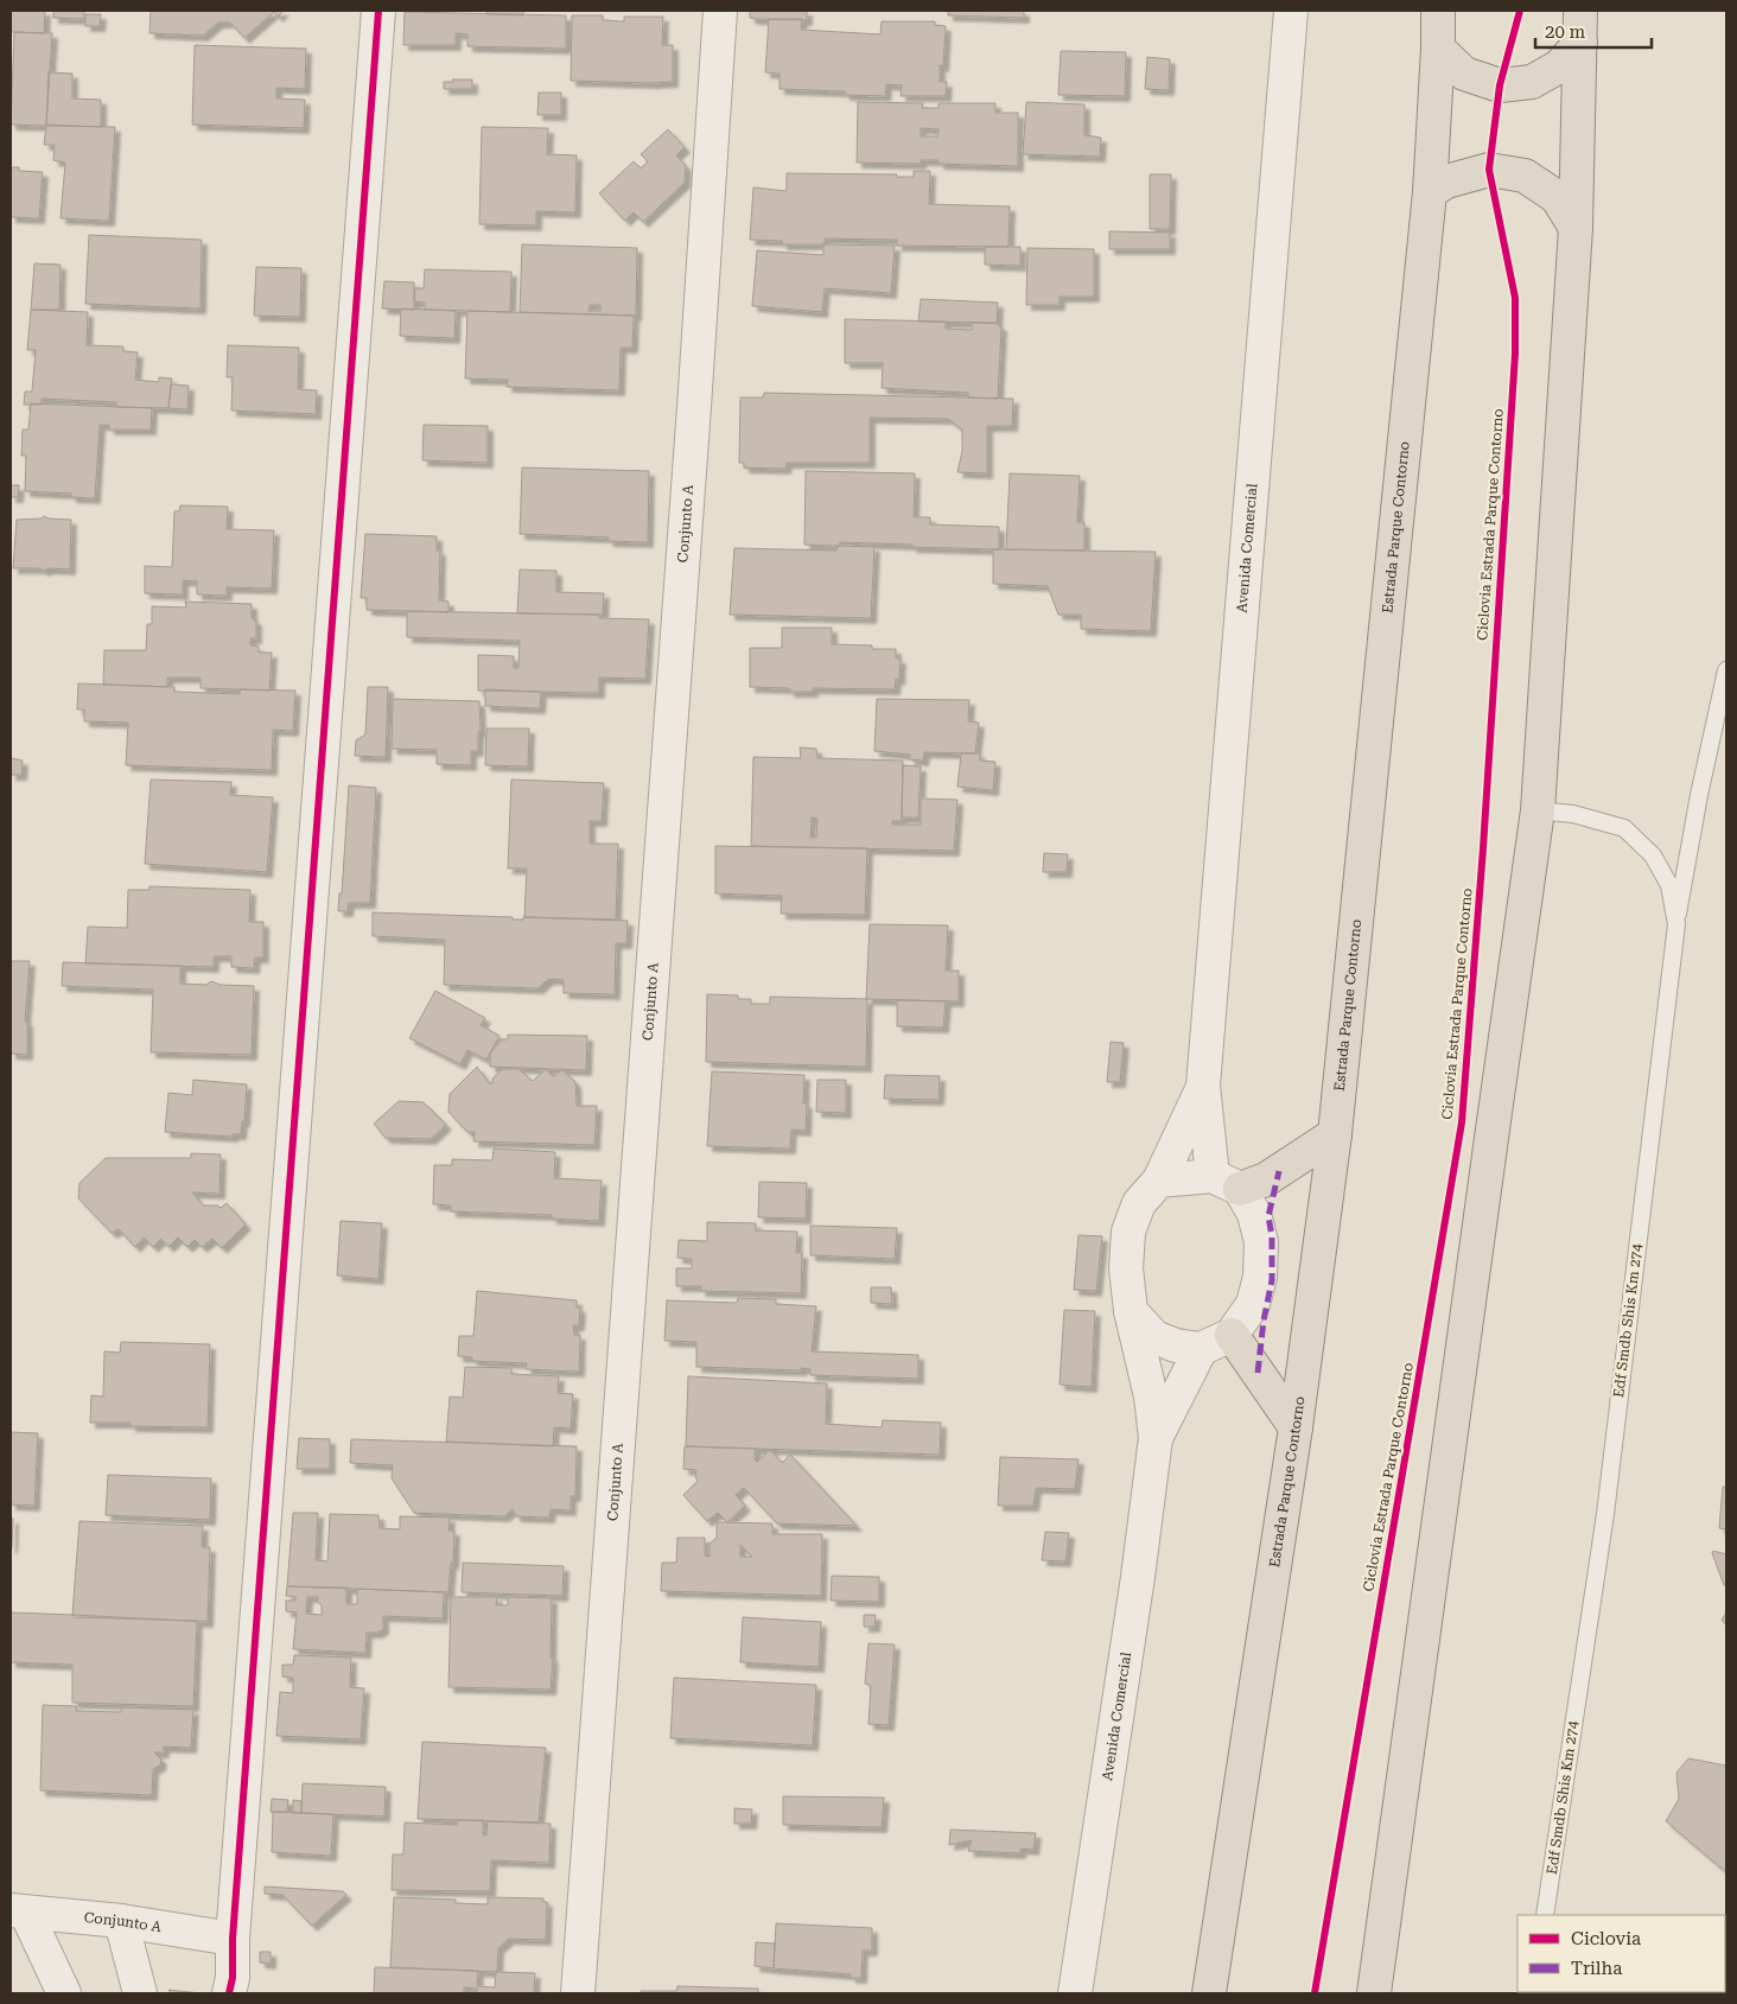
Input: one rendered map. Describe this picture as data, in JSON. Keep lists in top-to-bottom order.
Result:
{
  "streets": {
    "highway": ["Estrada Parque Contorno"],
    "street": ["Conjunto A", "Avenida Comercial"],
    "lane": ["Edf Smdb Shis Km 274"],
    "cycle path": ["Ciclovia Estrada Parque Contorno"]
  },
  "legend": ["Ciclovia", "Trilha"],
  "scale_bar": "20 m"
}
